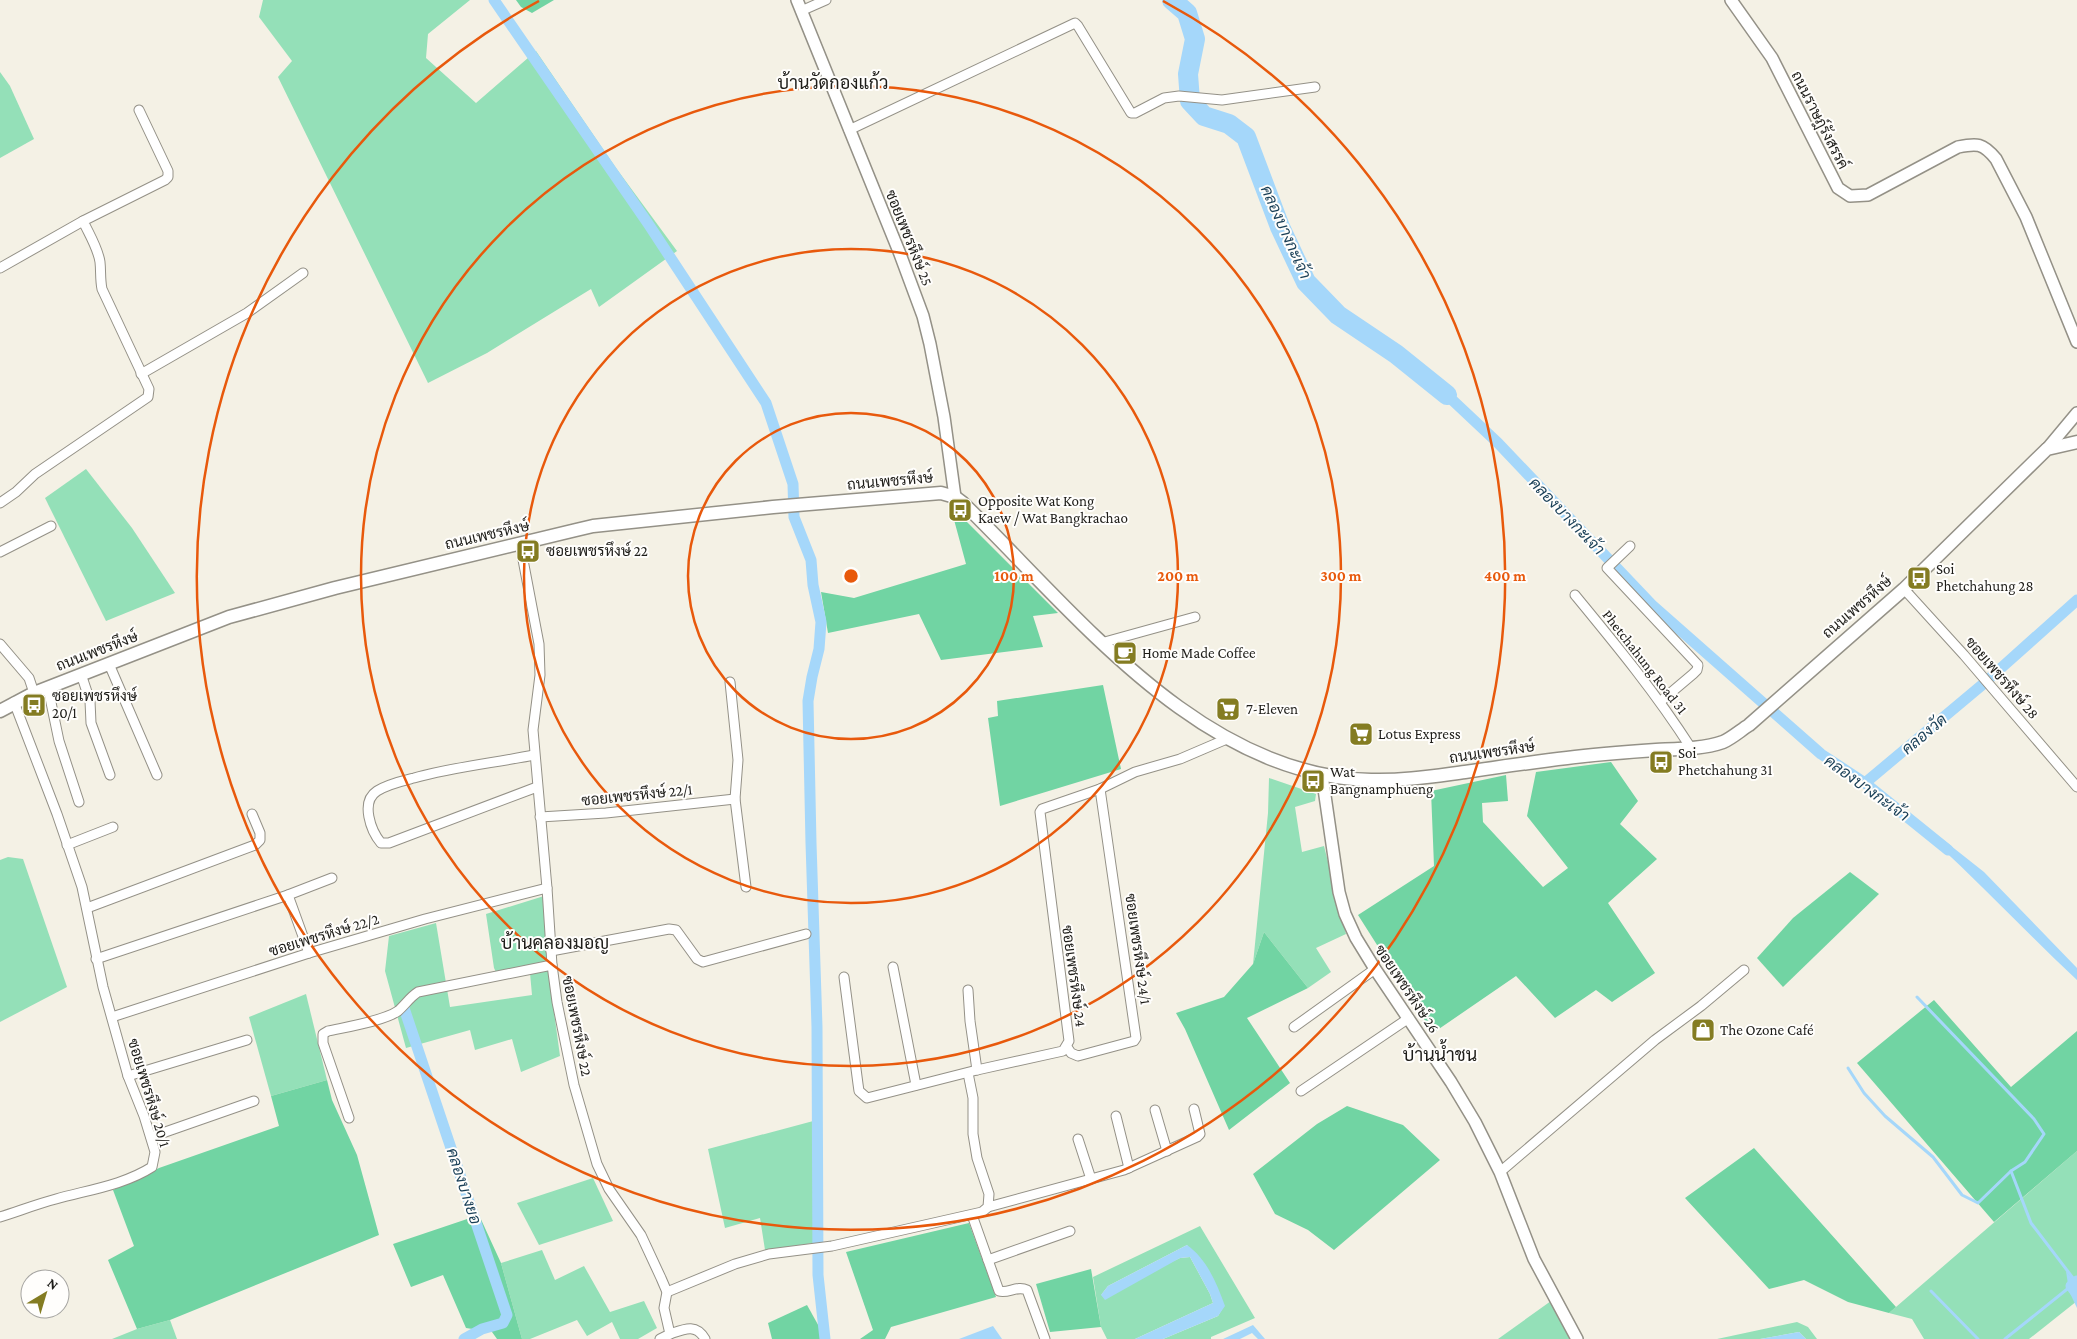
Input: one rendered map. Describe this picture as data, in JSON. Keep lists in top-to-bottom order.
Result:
{
  "streets": {
    "main road": ["ถนนเพชรหึงษ์"],
    "street": [
      "ถนนราษฎ์รังสรรค์",
      "ซอยเพชรหึงษ์ 25",
      "Phetchahung Road 31",
      "ซอยเพชรหึงษ์ 28",
      "ซอยเพชรหึงษ์ 22/1",
      "ซอยเพชรหึงษ์ 22/2",
      "ซอยเพชรหึงษ์ 24/1",
      "ซอยเพชรหึงษ์ 24",
      "ซอยเพชรหึงษ์ 26",
      "ซอยเพชรหึงษ์ 22",
      "ซอยเพชรหึงษ์ 20/1"
    ]
  },
  "crossings": [
    ["ซอยเพชรหึงษ์ 25", "ถนนเพชรหึงษ์"],
    ["ถนนเพชรหึงษ์", "Phetchahung Road 31"],
    ["ถนนเพชรหึงษ์", "ซอยเพชรหึงษ์ 28"],
    ["ถนนเพชรหึงษ์", "ซอยเพชรหึงษ์ 24"],
    ["ถนนเพชรหึงษ์", "ซอยเพชรหึงษ์ 26"],
    ["ถนนเพชรหึงษ์", "ซอยเพชรหึงษ์ 22"],
    ["ถนนเพชรหึงษ์", "ซอยเพชรหึงษ์ 20/1"],
    ["ซอยเพชรหึงษ์ 22/1", "ซอยเพชรหึงษ์ 22"],
    ["ซอยเพชรหึงษ์ 22/2", "ซอยเพชรหึงษ์ 22"],
    ["ซอยเพชรหึงษ์ 22/2", "ซอยเพชรหึงษ์ 20/1"],
    ["ซอยเพชรหึงษ์ 24/1", "ซอยเพชรหึงษ์ 24"]
  ],
  "districts": ["บ้านวัดกองแก้ว", "บ้านคลองมอญ", "บ้านน้ำชน"],
  "water": ["คลองบางกะเจ้า", "คลองวัด", "คลองบางยอ"],
  "places": {
    "bus stop": [
      "Opposite Wat Kong Kaew / Wat Bangkrachao",
      "ซอยเพชรหึงษ์ 22",
      "Soi Phetchahung 28",
      "ซอยเพชรหึงษ์ 20/1",
      "Soi Phetchahung 31",
      "Wat Bangnamphueng"
    ],
    "cafe": ["Home Made Coffee"],
    "supermarket": ["7-Eleven", "Lotus Express"],
    "shop": ["The Ozone Café"]
  },
  "north": "top right",
  "rings": [
    "100 m",
    "200 m",
    "300 m",
    "400 m"
  ]
}
